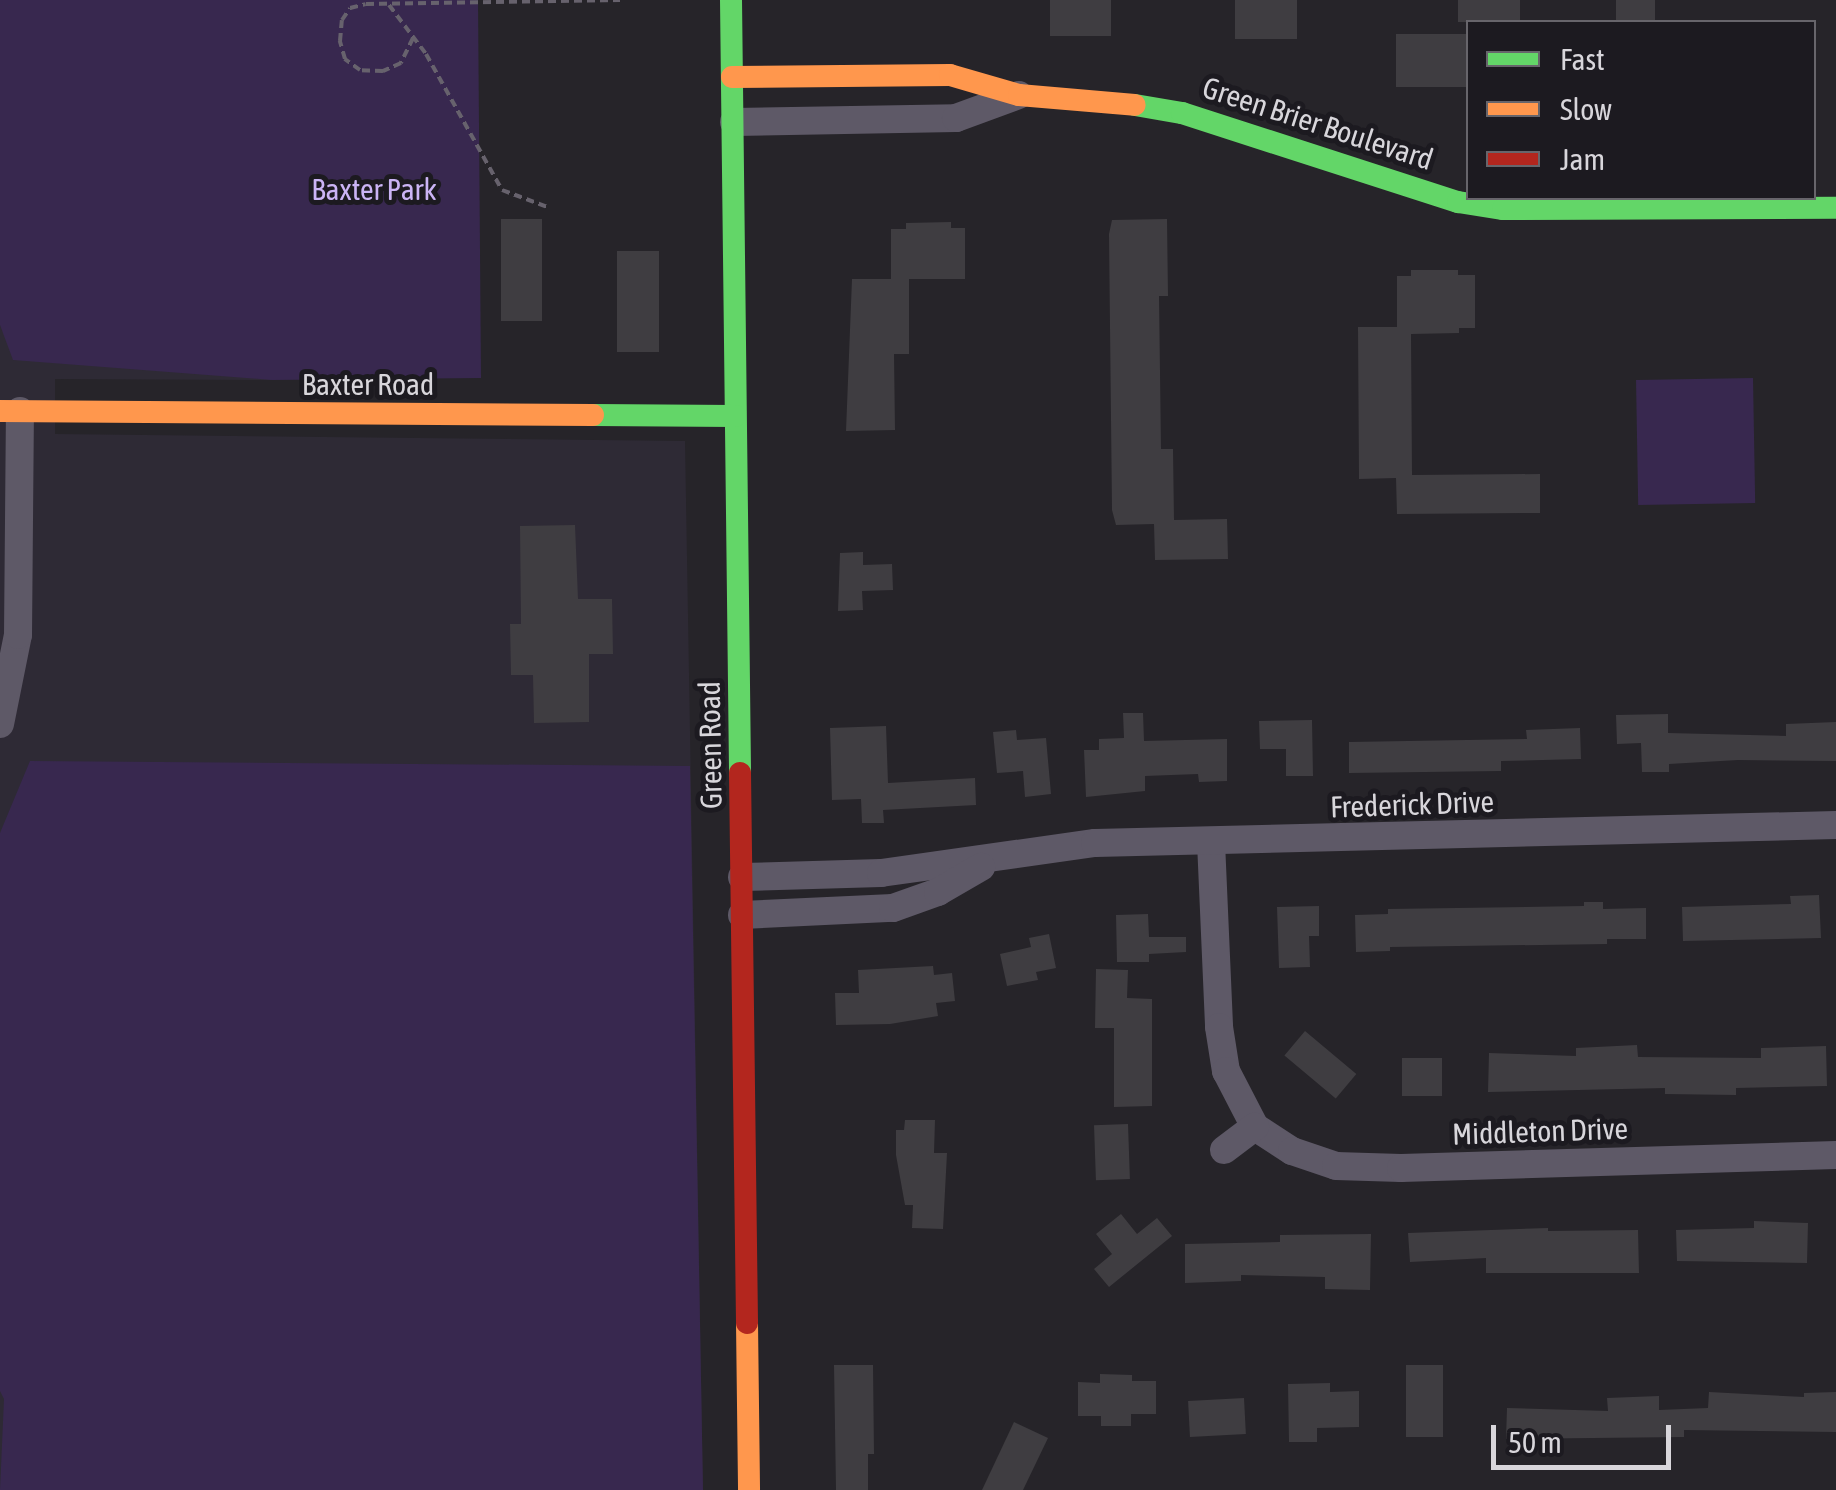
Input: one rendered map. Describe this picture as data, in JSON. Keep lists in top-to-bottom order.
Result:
{
  "streets": {
    "street": [
      "Green Brier Boulevard",
      "Baxter Road",
      "Green Road",
      "Frederick Drive",
      "Middleton Drive"
    ]
  },
  "crossings": [
    ["Green Brier Boulevard", "Green Road"],
    ["Baxter Road", "Green Road"],
    ["Green Road", "Frederick Drive"]
  ],
  "parks": ["Baxter Park"],
  "legend": ["Fast", "Slow", "Jam"],
  "scale_bar": "50 m"
}
